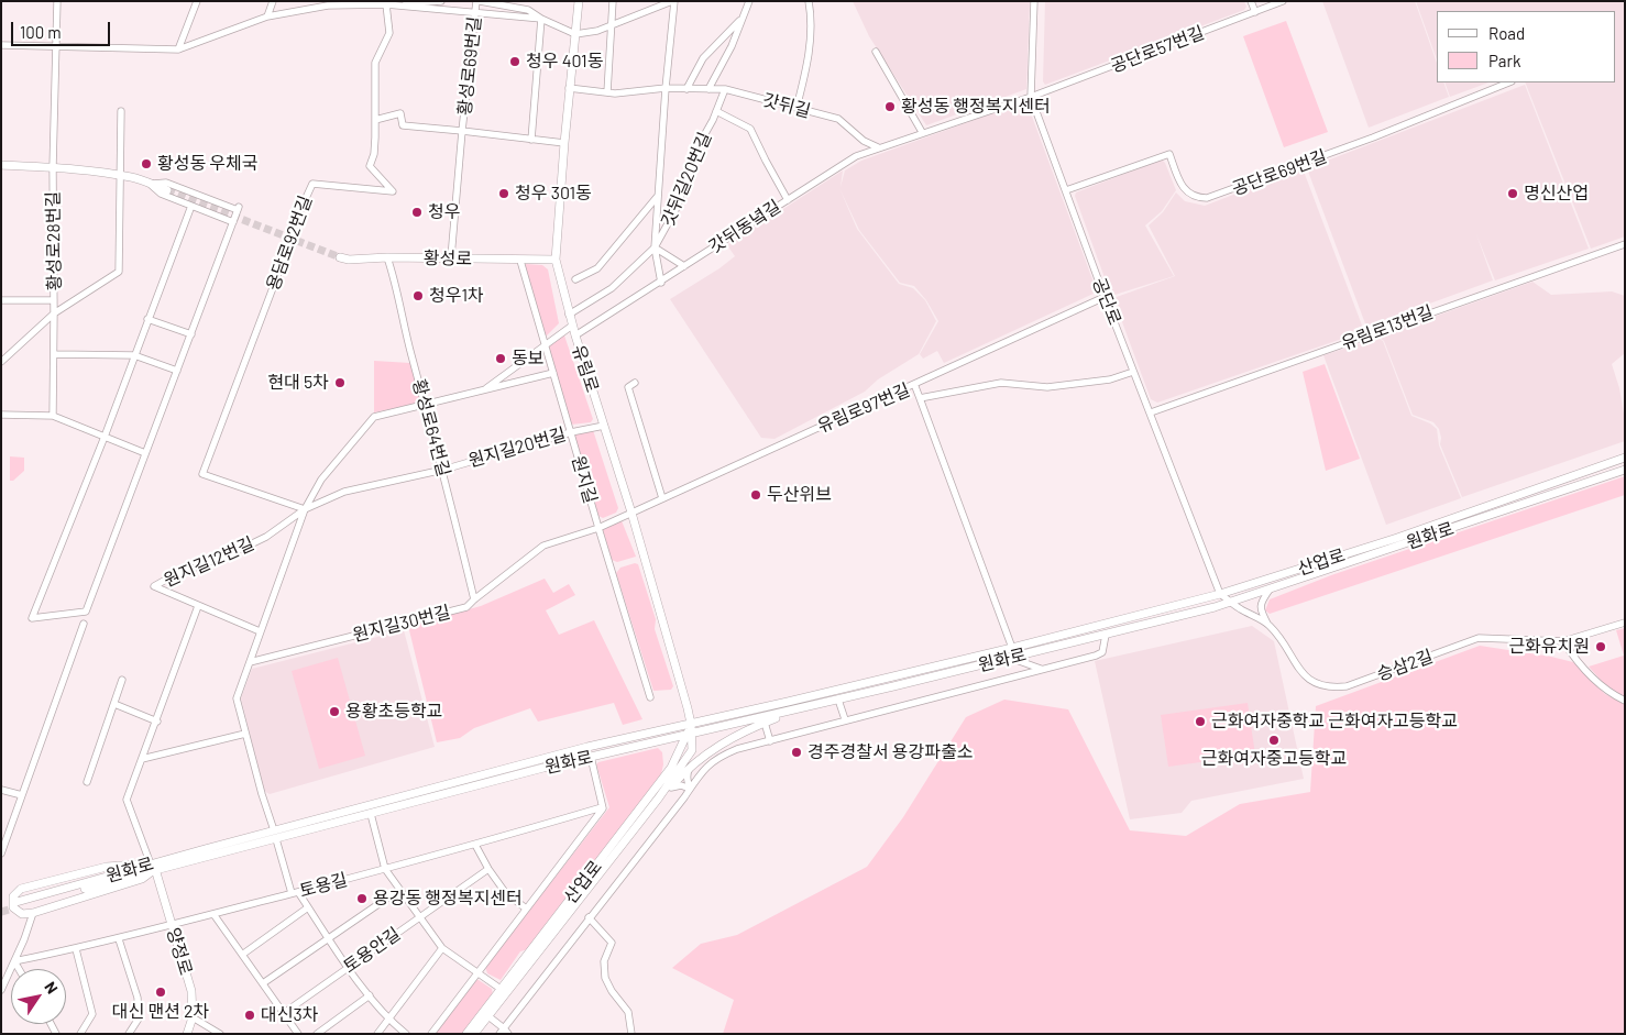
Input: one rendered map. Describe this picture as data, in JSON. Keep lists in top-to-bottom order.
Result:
{
  "streets": {
    "street": [
      "공단로57번길",
      "황성로69번길",
      "갓뒤길",
      "공단로69번길",
      "갓뒤길20번길",
      "갓뒤동녘길",
      "황성로28번길",
      "용담로92번길",
      "황성로",
      "공단로",
      "유림로13번길",
      "유림로",
      "유림로97번길",
      "황성로64번길",
      "원지길20번길",
      "원지길",
      "원화로",
      "원지길12번길",
      "산업로",
      "원지길30번길",
      "승삼2길",
      "토용길",
      "토용안길",
      "양정로"
    ]
  },
  "crossings": [
    ["공단로57번길", "갓뒤동녘길"],
    ["공단로57번길", "공단로"],
    ["황성로69번길", "용담로92번길"],
    ["황성로69번길", "황성로"],
    ["갓뒤길", "갓뒤길20번길"],
    ["갓뒤길", "갓뒤동녘길"],
    ["갓뒤길", "유림로"],
    ["공단로69번길", "공단로"],
    ["갓뒤길20번길", "갓뒤동녘길"],
    ["갓뒤길20번길", "유림로"],
    ["갓뒤동녘길", "공단로"],
    ["갓뒤동녘길", "유림로"],
    ["용담로92번길", "원지길20번길"],
    ["용담로92번길", "원지길12번길"],
    ["황성로", "유림로"],
    ["황성로", "황성로64번길"],
    ["황성로", "원지길"],
    ["공단로", "유림로13번길"],
    ["공단로", "유림로97번길"],
    ["공단로", "산업로"],
    ["공단로", "승삼2길"],
    ["유림로", "유림로97번길"],
    ["유림로", "원지길20번길"],
    ["유림로", "원화로"],
    ["유림로", "산업로"],
    ["유림로97번길", "원지길"],
    ["유림로97번길", "원지길30번길"],
    ["황성로64번길", "원지길20번길"],
    ["황성로64번길", "원지길12번길"],
    ["황성로64번길", "원지길30번길"],
    ["원지길20번길", "원지길"],
    ["원지길20번길", "원지길12번길"],
    ["원지길", "원지길12번길"],
    ["원지길", "원지길30번길"],
    ["원화로", "원지길12번길"],
    ["원화로", "산업로"],
    ["원화로", "승삼2길"],
    ["원화로", "양정로"],
    ["원지길12번길", "원지길30번길"],
    ["산업로", "승삼2길"],
    ["토용길", "양정로"]
  ],
  "places": [
    "청우 401동",
    "황성동 행정복지센터",
    "황성동 우체국",
    "청우 301동",
    "명신산업",
    "청우",
    "청우1차",
    "동보",
    "현대 5차",
    "두산위브",
    "근화유치원",
    "용황초등학교",
    "근화여자중학교 근화여자고등학교",
    "근화여자중고등학교",
    "경주경찰서 용강파출소",
    "용강동 행정복지센터",
    "대신 맨션 2차",
    "대신3차"
  ],
  "legend": ["Road", "Park"],
  "scale_bar": "100 m",
  "north": "top right"
}
